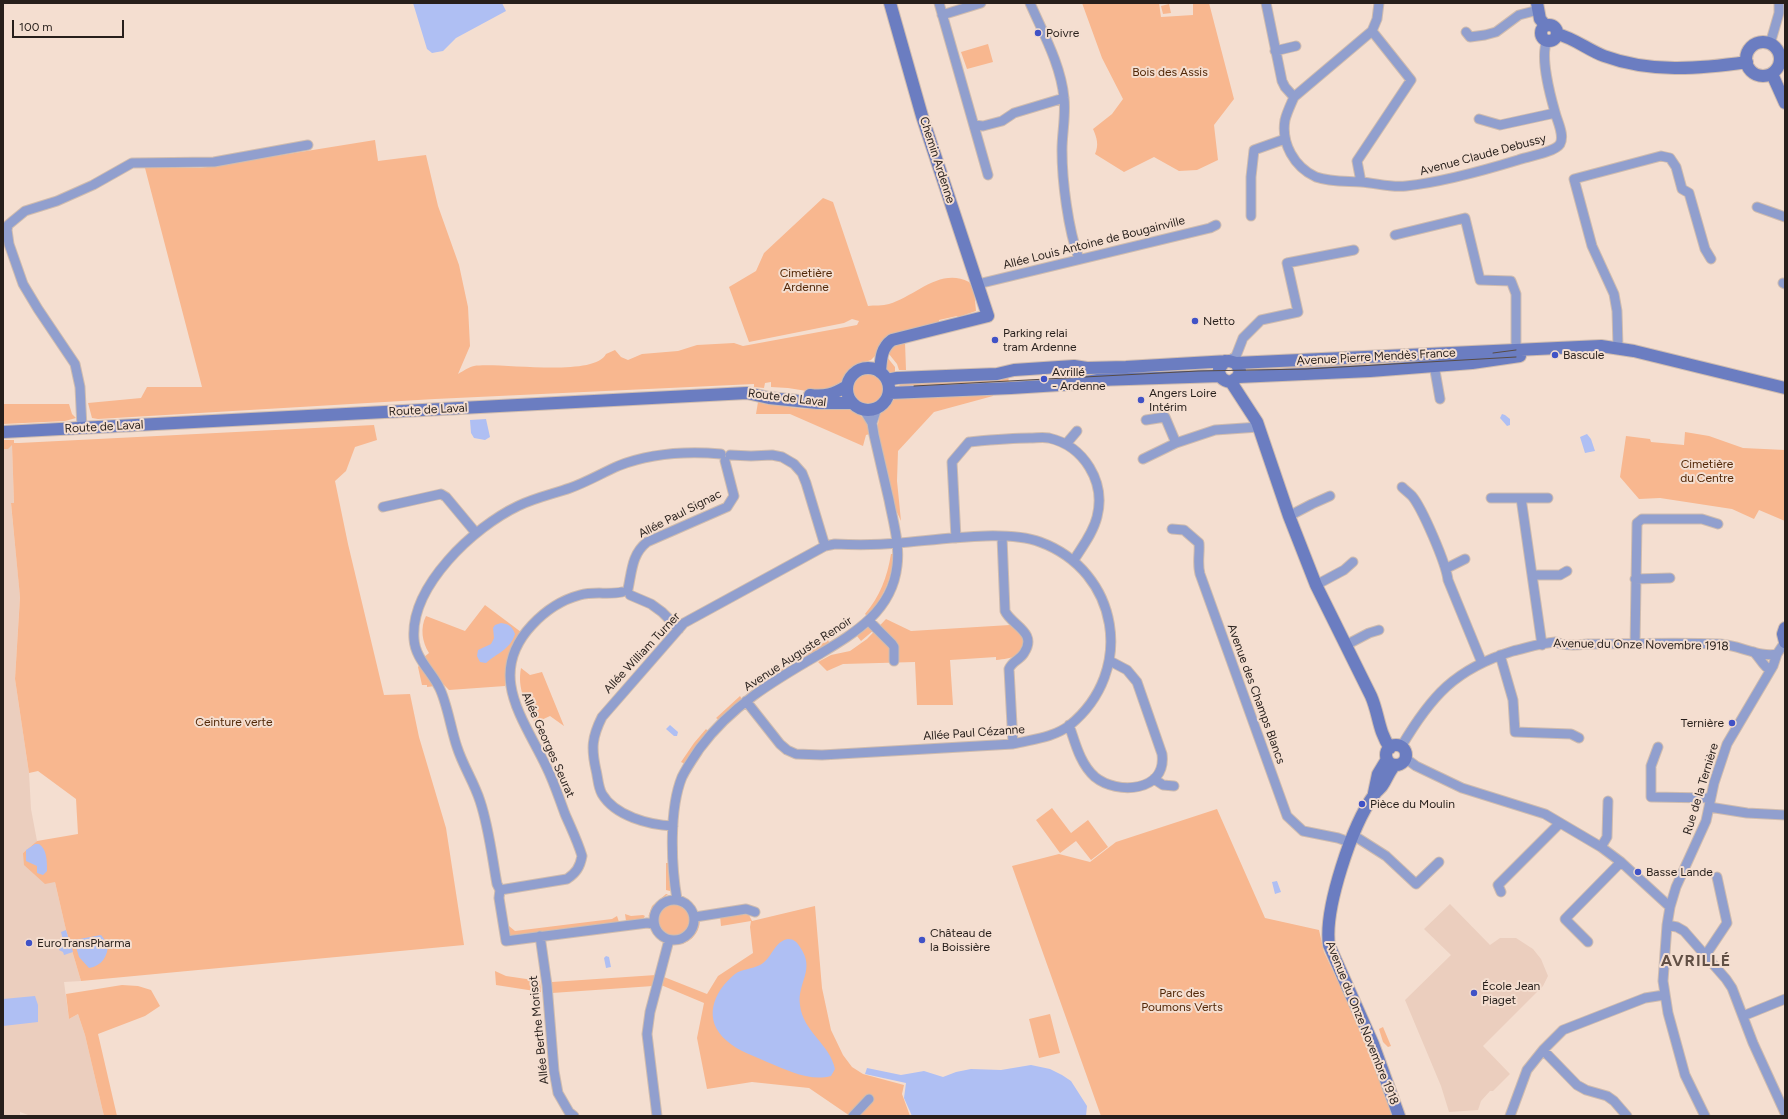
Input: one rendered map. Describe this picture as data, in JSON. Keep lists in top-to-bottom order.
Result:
{
  "streets": {
    "main road": [
      "Chemin Ardenne",
      "Avenue Pierre Mendès France",
      "Route de Laval",
      "Avenue du Onze Novembre 1918"
    ],
    "street": [
      "Avenue Claude Debussy",
      "Allée Louis Antoine de Bougainville",
      "Allée Paul Signac",
      "Allée William Turner",
      "Avenue Auguste Renoir",
      "Avenue des Champs Blancs",
      "Allée Paul Cézanne",
      "Allée Georges Seurat",
      "Rue de la Ternière",
      "Allée Berthe Morisot"
    ]
  },
  "crossings": [
    ["Chemin Ardenne", "Allée Louis Antoine de Bougainville"],
    ["Avenue Pierre Mendès France", "Route de Laval"],
    ["Avenue Pierre Mendès France", "Avenue Auguste Renoir"],
    ["Route de Laval", "Avenue Auguste Renoir"],
    ["Allée Paul Signac", "Allée Georges Seurat"],
    ["Avenue du Onze Novembre 1918", "Avenue des Champs Blancs"],
    ["Avenue du Onze Novembre 1918", "Rue de la Ternière"],
    ["Allée William Turner", "Avenue Auguste Renoir"],
    ["Allée William Turner", "Allée Paul Cézanne"],
    ["Allée William Turner", "Allée Georges Seurat"],
    ["Avenue Auguste Renoir", "Allée Paul Cézanne"]
  ],
  "districts": ["AVRILLÉ"],
  "parks": [
    "Bois des Assis",
    "Cimetière Ardenne",
    "Cimetière du Centre",
    "Ceinture verte",
    "Parc des Poumons Verts"
  ],
  "places": [
    "Poivre",
    "Netto",
    "Parking relai tram Ardenne",
    "Bascule",
    "Avrillé - Ardenne",
    "Angers Loire Intérim",
    "Ternière",
    "Pièce du Moulin",
    "Basse Lande",
    "Château de la Boissière",
    "EuroTransPharma",
    "École Jean Piaget"
  ],
  "scale_bar": "100 m"
}
